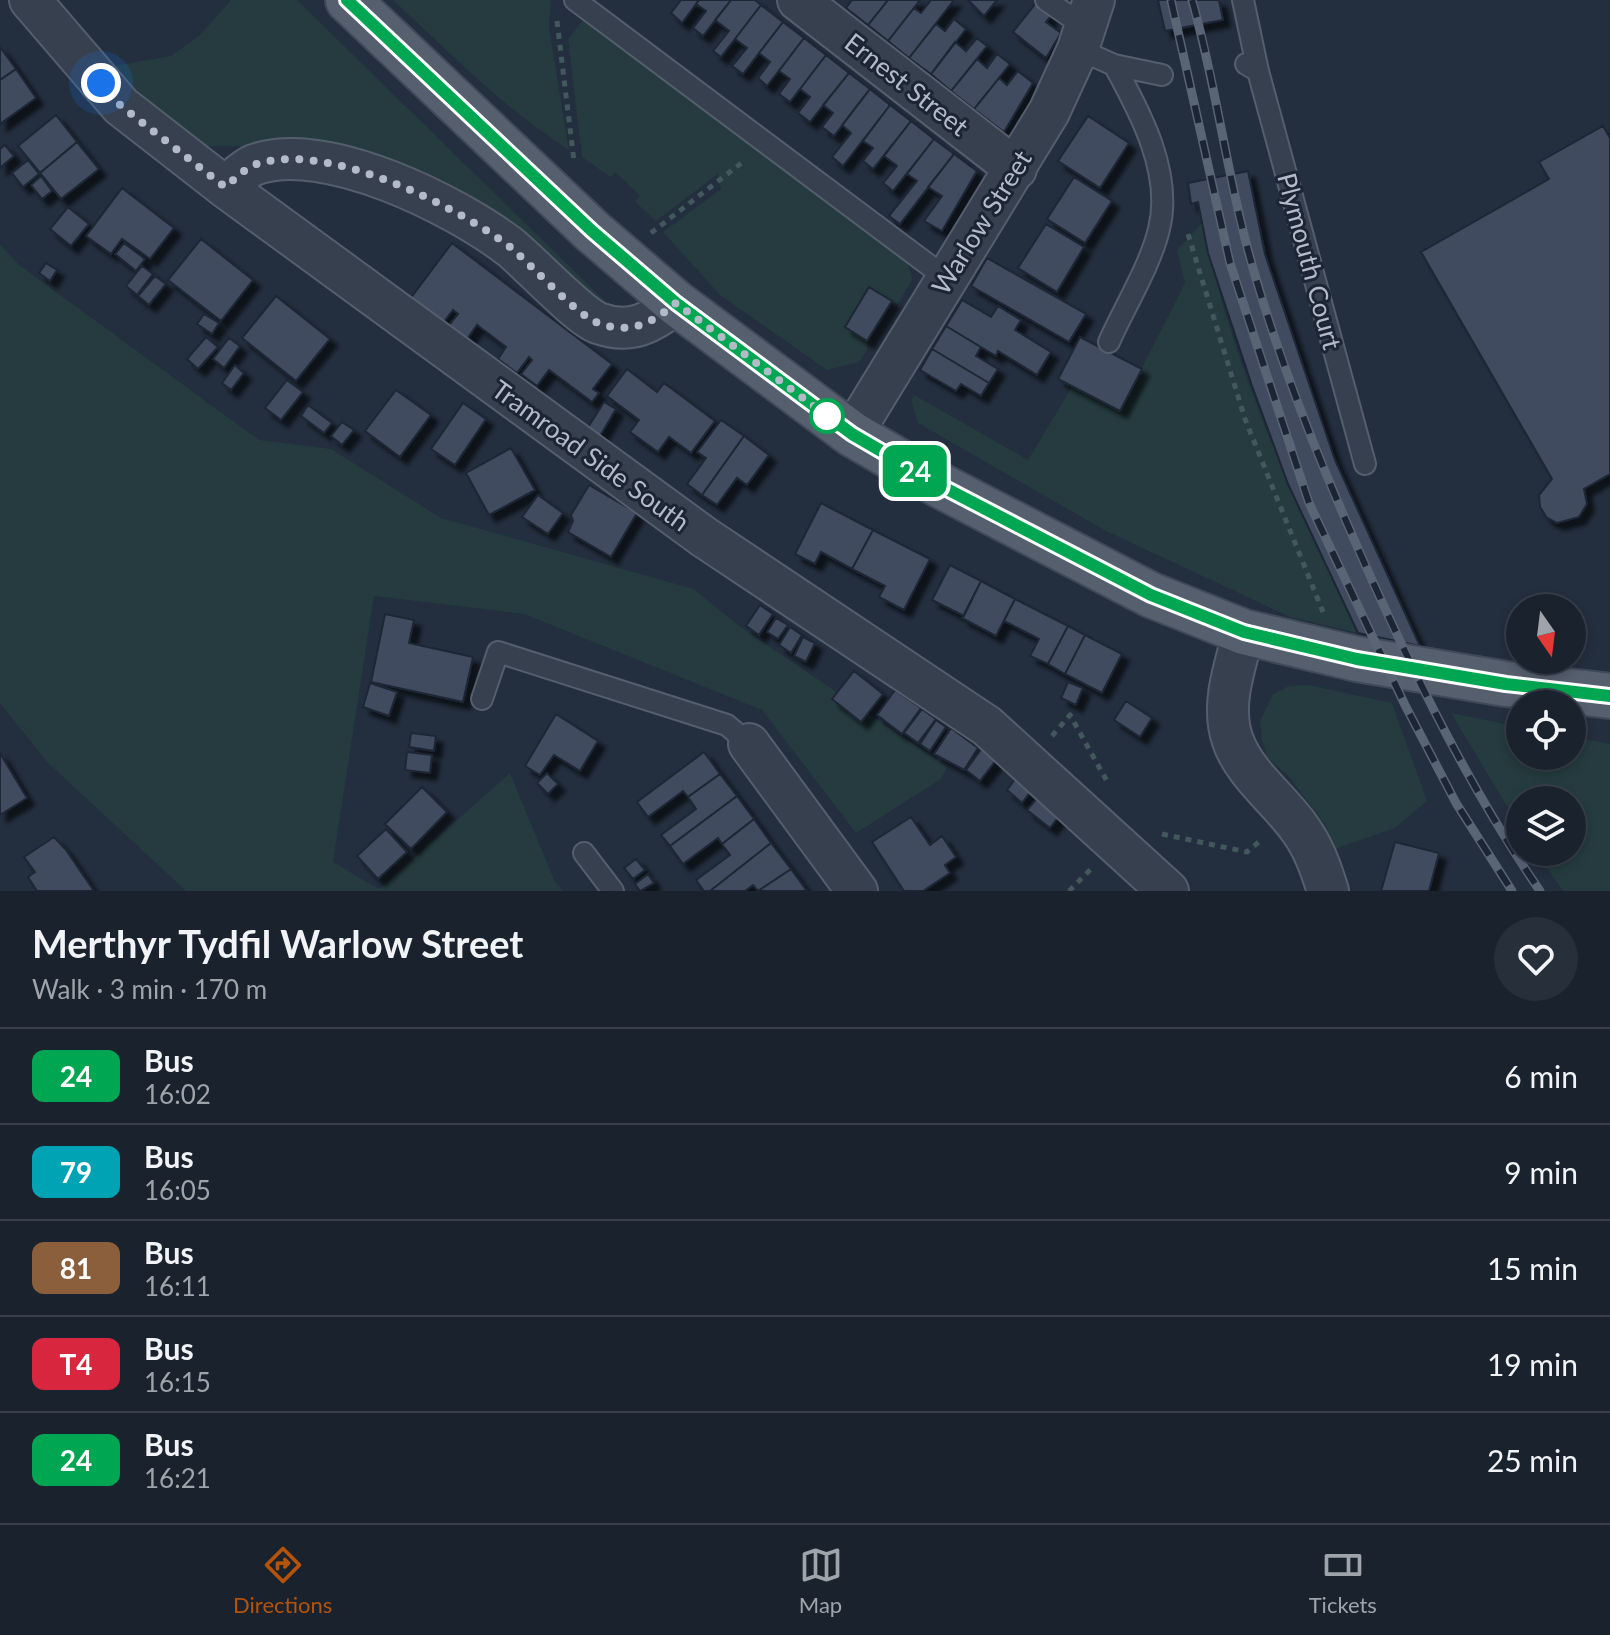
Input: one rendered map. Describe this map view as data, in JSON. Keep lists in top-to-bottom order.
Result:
{
  "streets": {
    "street": ["Ernest Street", "Warlow Street", "Tramroad Side South"],
    "lane": ["Plymouth Court"]
  },
  "crossings": [
    ["Ernest Street", "Warlow Street"]
  ],
  "lines": ["bus line 24"],
  "north": "bottom",
  "page": {
    "on_map": "24",
    "heading": ["Merthyr Tydfil Warlow Street", "Walk · 3 min · 170 m"],
    "list": [
      {
        "mark": "24",
        "name": "Bus",
        "note": "16:02",
        "value": "6 min"
      },
      {
        "mark": "79",
        "name": "Bus",
        "note": "16:05",
        "value": "9 min"
      },
      {
        "mark": "81",
        "name": "Bus",
        "note": "16:11",
        "value": "15 min"
      },
      {
        "mark": "T4",
        "name": "Bus",
        "note": "16:15",
        "value": "19 min"
      },
      {
        "mark": "24",
        "name": "Bus",
        "note": "16:21",
        "value": "25 min"
      }
    ],
    "tabs": ["Directions", "Map", "Tickets"]
  }
}
